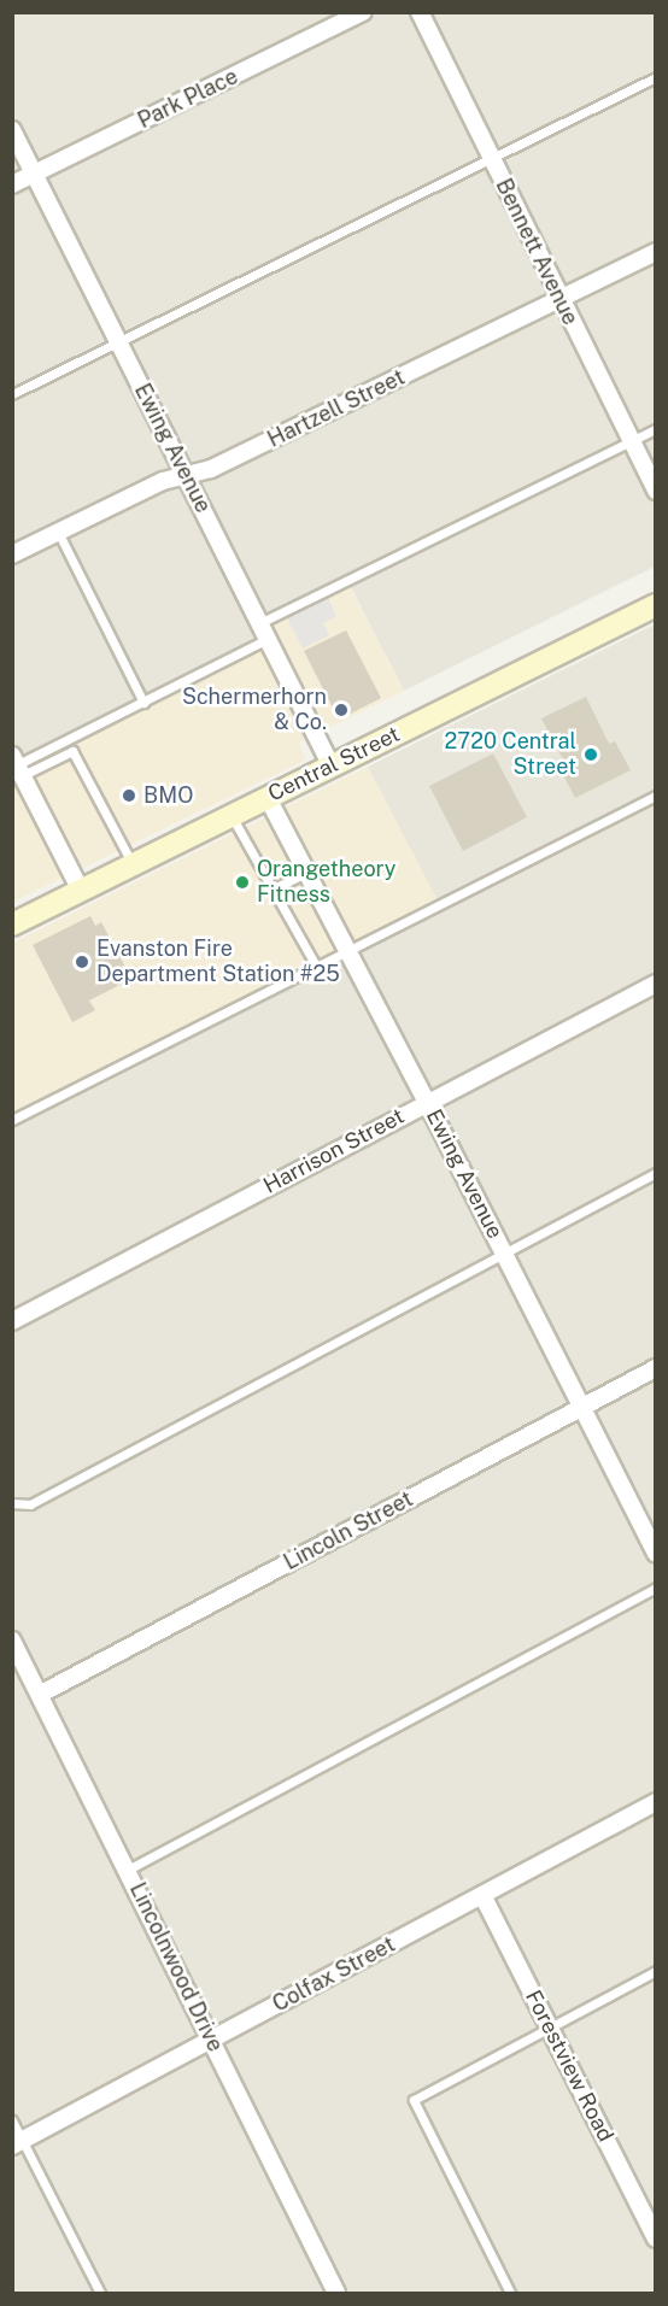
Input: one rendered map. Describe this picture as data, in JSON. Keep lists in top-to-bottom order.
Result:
{
  "streets": {
    "main road": ["Central Street"],
    "street": [
      "Park Place",
      "Bennett Avenue",
      "Hartzell Street",
      "Ewing Avenue",
      "Harrison Street",
      "Lincoln Street",
      "Lincolnwood Drive",
      "Colfax Street",
      "Forestview Road"
    ]
  },
  "crossings": [
    ["Park Place", "Ewing Avenue"],
    ["Bennett Avenue", "Hartzell Street"],
    ["Hartzell Street", "Ewing Avenue"],
    ["Ewing Avenue", "Central Street"],
    ["Ewing Avenue", "Harrison Street"],
    ["Ewing Avenue", "Lincoln Street"],
    ["Lincoln Street", "Lincolnwood Drive"],
    ["Lincolnwood Drive", "Colfax Street"],
    ["Colfax Street", "Forestview Road"]
  ],
  "places": [
    "Schermerhorn & Co.",
    "2720 Central Street",
    "BMO",
    "Orangetheory Fitness",
    "Evanston Fire Department Station #25"
  ]
}
